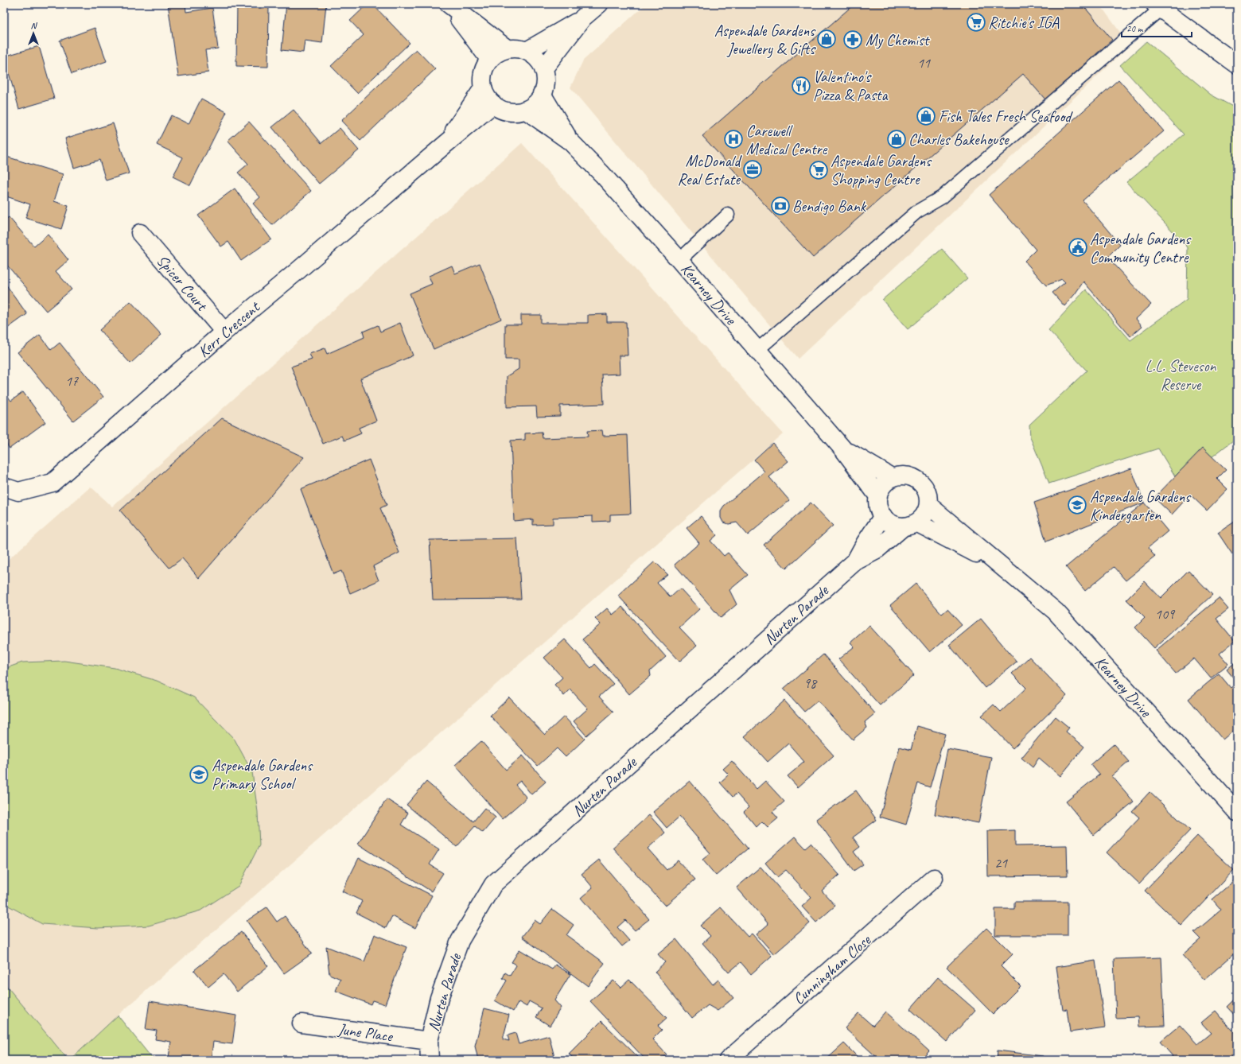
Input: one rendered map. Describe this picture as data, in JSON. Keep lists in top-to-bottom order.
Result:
{
  "streets": {
    "street": [
      "Spicer Court",
      "Kearney Drive",
      "Kerr Crescent",
      "Nurten Parade",
      "Cunningham Close",
      "June Place"
    ]
  },
  "crossings": [
    ["Spicer Court", "Kerr Crescent"],
    ["Kearney Drive", "Kerr Crescent"],
    ["Kearney Drive", "Nurten Parade"],
    ["Nurten Parade", "June Place"]
  ],
  "parks": ["L.L. Steveson Reserve"],
  "places": {
    "supermarket": ["Ritchie's IGA", "Aspendale Gardens Shopping Centre"],
    "shop": ["Aspendale Gardens Jewellery & Gifts", "Fish Tales Fresh Seafood", "Charles Bakehouse"],
    "pharmacy": ["My Chemist"],
    "restaurant": ["Valentino's Pizza & Pasta"],
    "hospital": ["Carewell Medical Centre"],
    "office": ["McDonald Real Estate"],
    "bank": ["Bendigo Bank"],
    "public building": ["Aspendale Gardens Community Centre"],
    "school or university": ["Aspendale Gardens Kindergarten", "Aspendale Gardens Primary School"]
  },
  "house_numbers": [
    "11",
    "17",
    "109",
    "98",
    "21"
  ],
  "scale_bar": "20 m",
  "north": "top"
}
